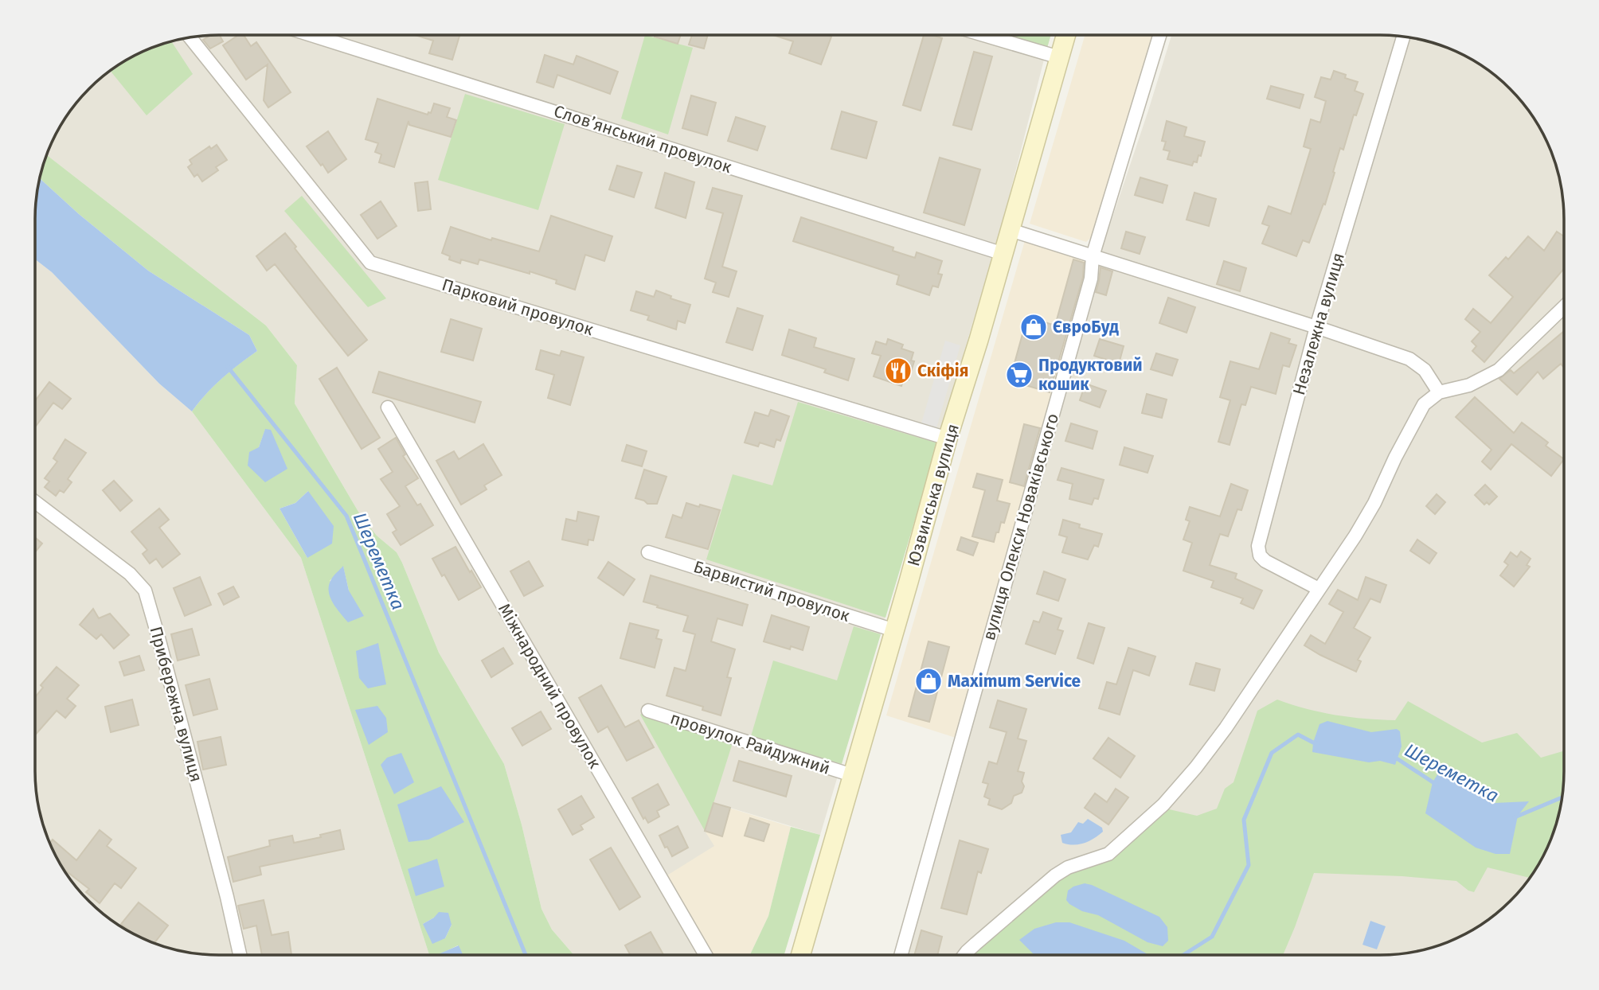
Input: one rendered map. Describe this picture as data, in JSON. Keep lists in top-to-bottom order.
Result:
{
  "streets": {
    "main road": ["Юзвинська вулиця"],
    "street": [
      "Словʼянський провулок",
      "Парковий провулок",
      "Незалежна вулиця",
      "вулиця Олекси Новаківського",
      "Барвистий провулок",
      "Міжнародний провулок",
      "Прибережна вулиця",
      "провулок Райдужний"
    ]
  },
  "crossings": [
    ["Словʼянський провулок", "Юзвинська вулиця"],
    ["Парковий провулок", "Юзвинська вулиця"],
    ["Юзвинська вулиця", "Барвистий провулок"],
    ["Юзвинська вулиця", "провулок Райдужний"]
  ],
  "water": ["Шереметка"],
  "places": {
    "shop": ["ЄвроБуд", "Maximum Service"],
    "restaurant": ["Скіфія"],
    "supermarket": ["Продуктовий кошик"]
  }
}
